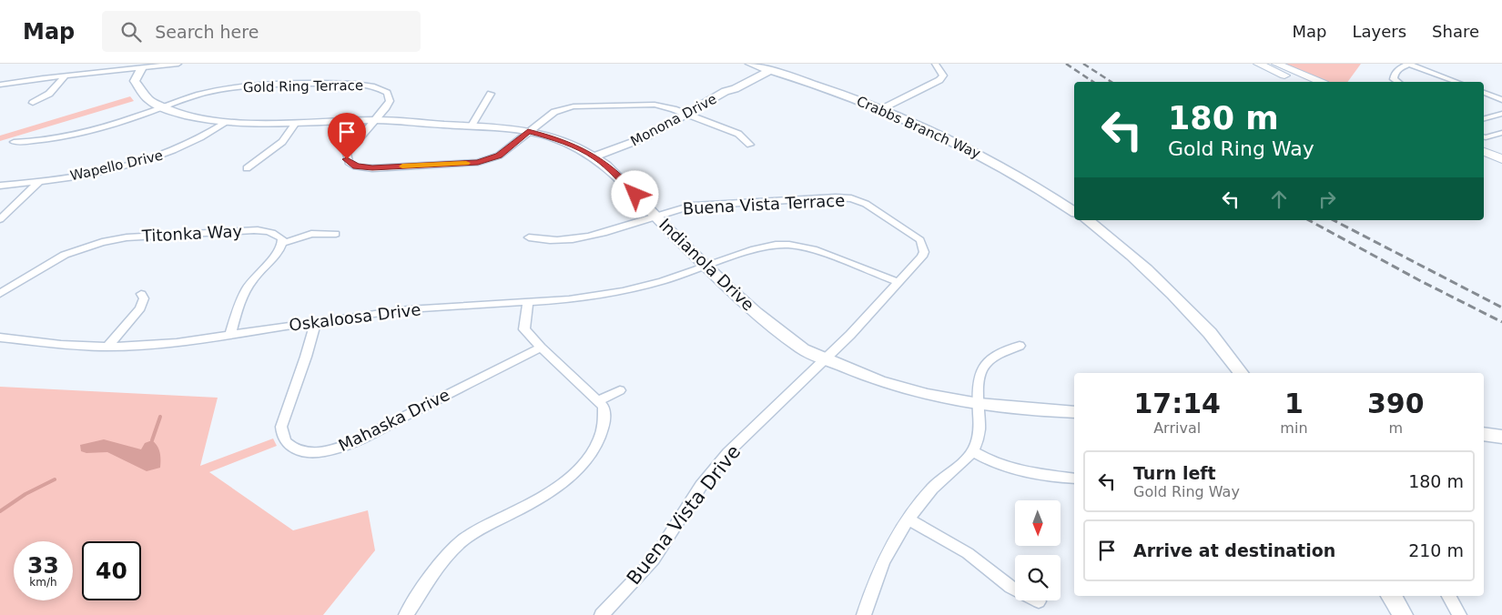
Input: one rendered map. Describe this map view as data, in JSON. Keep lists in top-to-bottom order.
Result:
{
  "streets": {
    "street": [
      "Gold Ring Terrace",
      "Monona Drive",
      "Crabbs Branch Way",
      "Wapello Drive",
      "Buena Vista Terrace",
      "Titonka Way",
      "Indianola Drive",
      "Oskaloosa Drive",
      "Mahaska Drive",
      "Buena Vista Drive"
    ]
  },
  "crossings": [
    ["Gold Ring Terrace", "Indianola Drive"],
    ["Monona Drive", "Crabbs Branch Way"],
    ["Monona Drive", "Indianola Drive"],
    ["Wapello Drive", "Indianola Drive"],
    ["Buena Vista Terrace", "Indianola Drive"],
    ["Buena Vista Terrace", "Oskaloosa Drive"],
    ["Buena Vista Terrace", "Buena Vista Drive"],
    ["Indianola Drive", "Oskaloosa Drive"],
    ["Indianola Drive", "Buena Vista Drive"],
    ["Oskaloosa Drive", "Mahaska Drive"]
  ],
  "north": "bottom",
  "page": {
    "header": "Map",
    "search": "Search here",
    "nav": ["Map", "Layers", "Share"],
    "turn": ["180 m", "Gold Ring Way"],
    "eta": [
      "17:14",
      "Arrival",
      "1",
      "min",
      "390",
      "m"
    ],
    "list": [
      {
        "name": "Turn left",
        "note": "Gold Ring Way",
        "value": "180 m"
      },
      {
        "name": "Arrive at destination",
        "value": "210 m"
      }
    ],
    "speed": "33 km/h",
    "limit": "40"
  }
}
